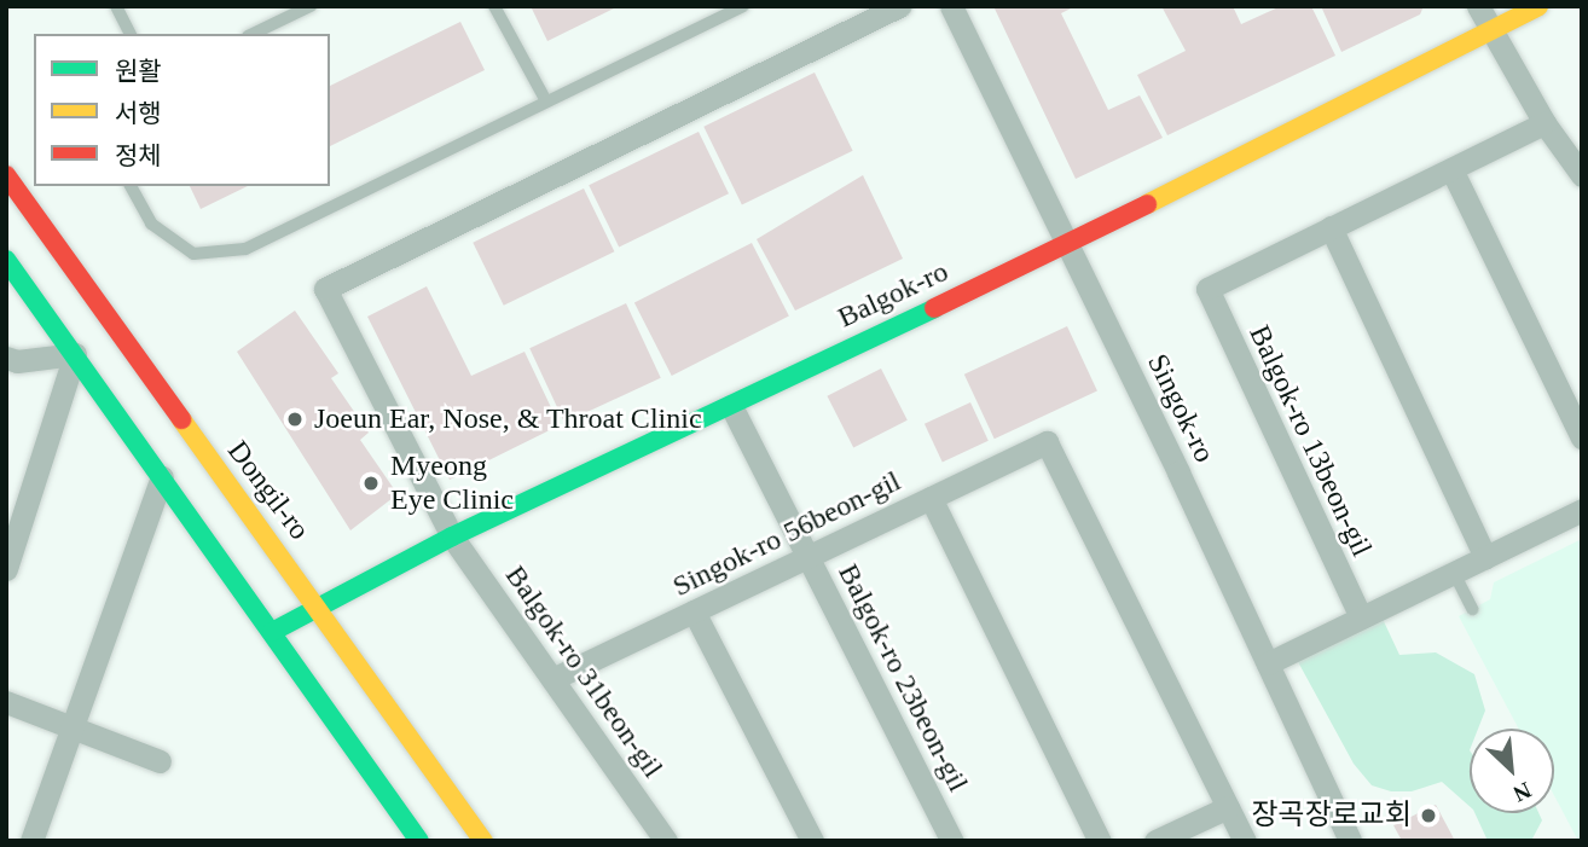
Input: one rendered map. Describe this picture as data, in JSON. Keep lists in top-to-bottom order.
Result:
{
  "streets": {
    "street": [
      "Balgok-ro",
      "Singok-ro",
      "Balgok-ro 13beon-gil",
      "Dongil-ro",
      "Singok-ro 56beon-gil",
      "Balgok-ro 31beon-gil",
      "Balgok-ro 23beon-gil"
    ]
  },
  "crossings": [
    ["Balgok-ro", "Singok-ro"],
    ["Balgok-ro", "Dongil-ro"],
    ["Balgok-ro", "Balgok-ro 31beon-gil"],
    ["Balgok-ro", "Balgok-ro 23beon-gil"],
    ["Singok-ro 56beon-gil", "Balgok-ro 31beon-gil"],
    ["Singok-ro 56beon-gil", "Balgok-ro 23beon-gil"]
  ],
  "places": ["Joeun Ear, Nose, & Throat Clinic", "Myeong Eye Clinic", "장곡장로교회"],
  "legend": ["원활", "서행", "정체"],
  "north": "bottom right"
}
